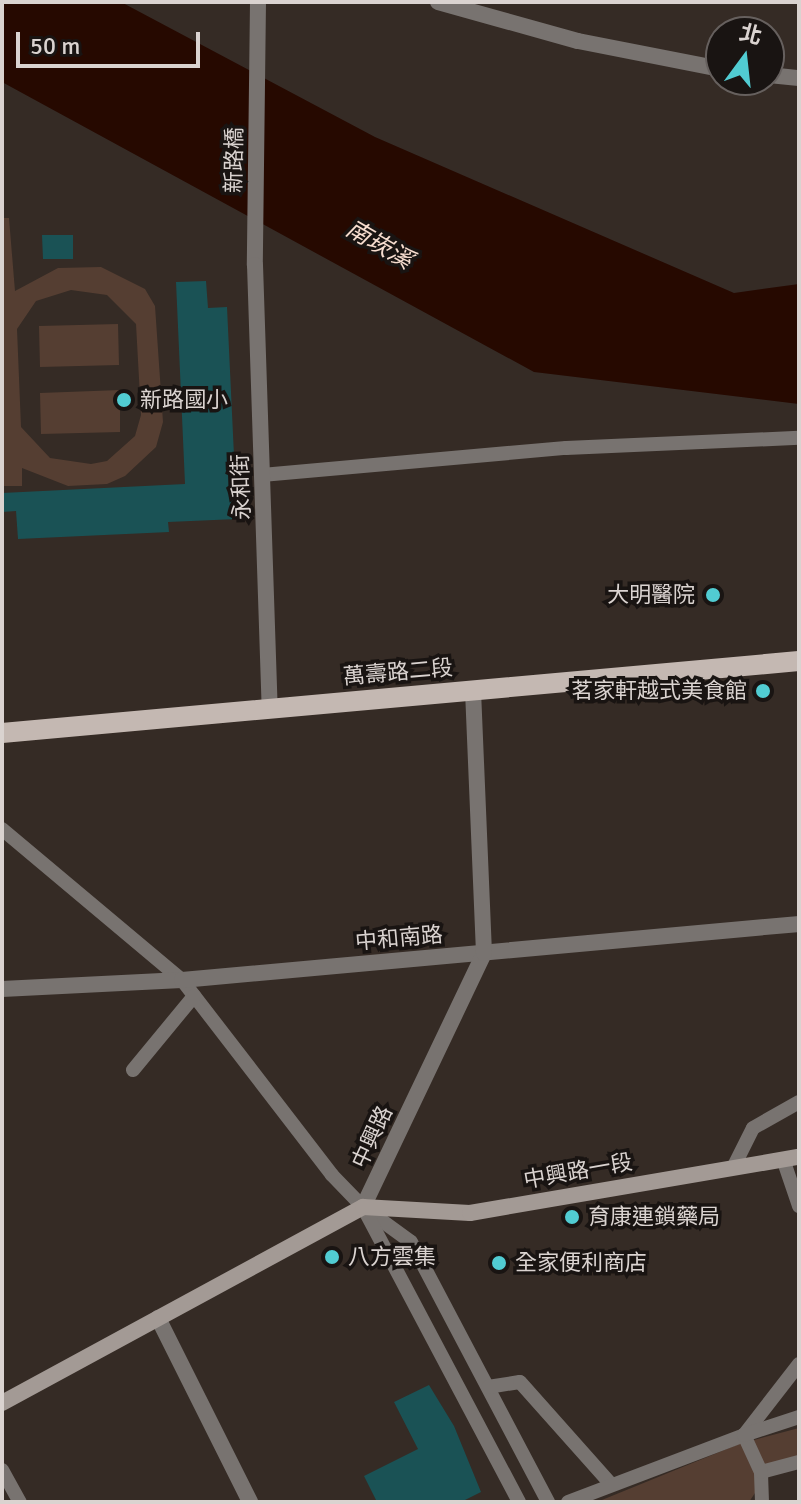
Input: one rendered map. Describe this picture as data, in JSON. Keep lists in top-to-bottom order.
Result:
{
  "streets": {
    "main road": ["萬壽路二段"],
    "street": [
      "新路橋",
      "永和街",
      "中和南路",
      "中興路",
      "中興路一段"
    ]
  },
  "crossings": [
    ["新路橋", "永和街"],
    ["永和街", "萬壽路二段"],
    ["萬壽路二段", "中興路"],
    ["中和南路", "中興路"],
    ["中興路", "中興路一段"]
  ],
  "water": ["南崁溪"],
  "places": [
    "新路國小",
    "大明醫院",
    "茗家軒越式美食館",
    "育康連鎖藥局",
    "八方雲集",
    "全家便利商店"
  ],
  "scale_bar": "50 m",
  "north": "top"
}
